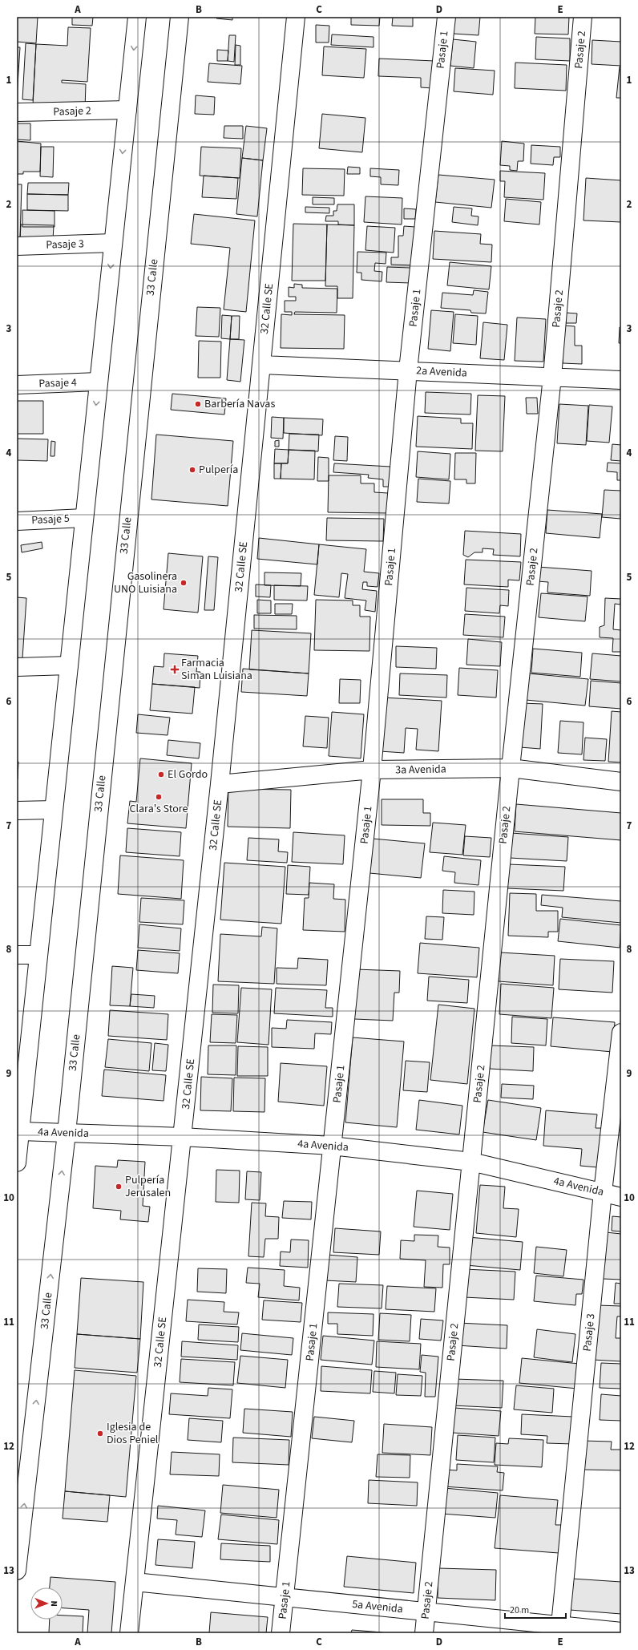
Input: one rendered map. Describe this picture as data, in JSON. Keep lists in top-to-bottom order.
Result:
{
  "streets": {
    "street": [
      "Pasaje 1",
      "Pasaje 2",
      "Pasaje 3",
      "33 Calle",
      "32 Calle SE",
      "2a Avenida",
      "Pasaje 4",
      "Pasaje 5",
      "3a Avenida",
      "4a Avenida",
      "5a Avenida"
    ]
  },
  "crossings": [
    ["Pasaje 1", "2a Avenida"],
    ["Pasaje 1", "3a Avenida"],
    ["Pasaje 1", "4a Avenida"],
    ["Pasaje 1", "5a Avenida"],
    ["Pasaje 2", "2a Avenida"],
    ["Pasaje 2", "3a Avenida"],
    ["Pasaje 2", "4a Avenida"],
    ["Pasaje 2", "5a Avenida"],
    ["Pasaje 3", "4a Avenida"],
    ["Pasaje 3", "5a Avenida"],
    ["33 Calle", "4a Avenida"],
    ["32 Calle SE", "2a Avenida"],
    ["32 Calle SE", "3a Avenida"],
    ["32 Calle SE", "4a Avenida"],
    ["32 Calle SE", "5a Avenida"]
  ],
  "places": {
    "other": [
      "Barbería Navas",
      "Pulpería",
      "Gasolinera UNO Luisiana",
      "El Gordo",
      "Clara's Store",
      "Pulpería Jerusalen",
      "Iglesia de Dios Peniel"
    ],
    "health": ["Farmacia Siman Luisiana"]
  },
  "scale_bar": "20 m",
  "north": "right",
  "grid": {
    "columns": [
      "A",
      "B",
      "C",
      "D",
      "E"
    ],
    "rows": [
      "1",
      "2",
      "3",
      "4",
      "5",
      "6",
      "7",
      "8",
      "9",
      "10",
      "11",
      "12",
      "13"
    ]
  }
}
